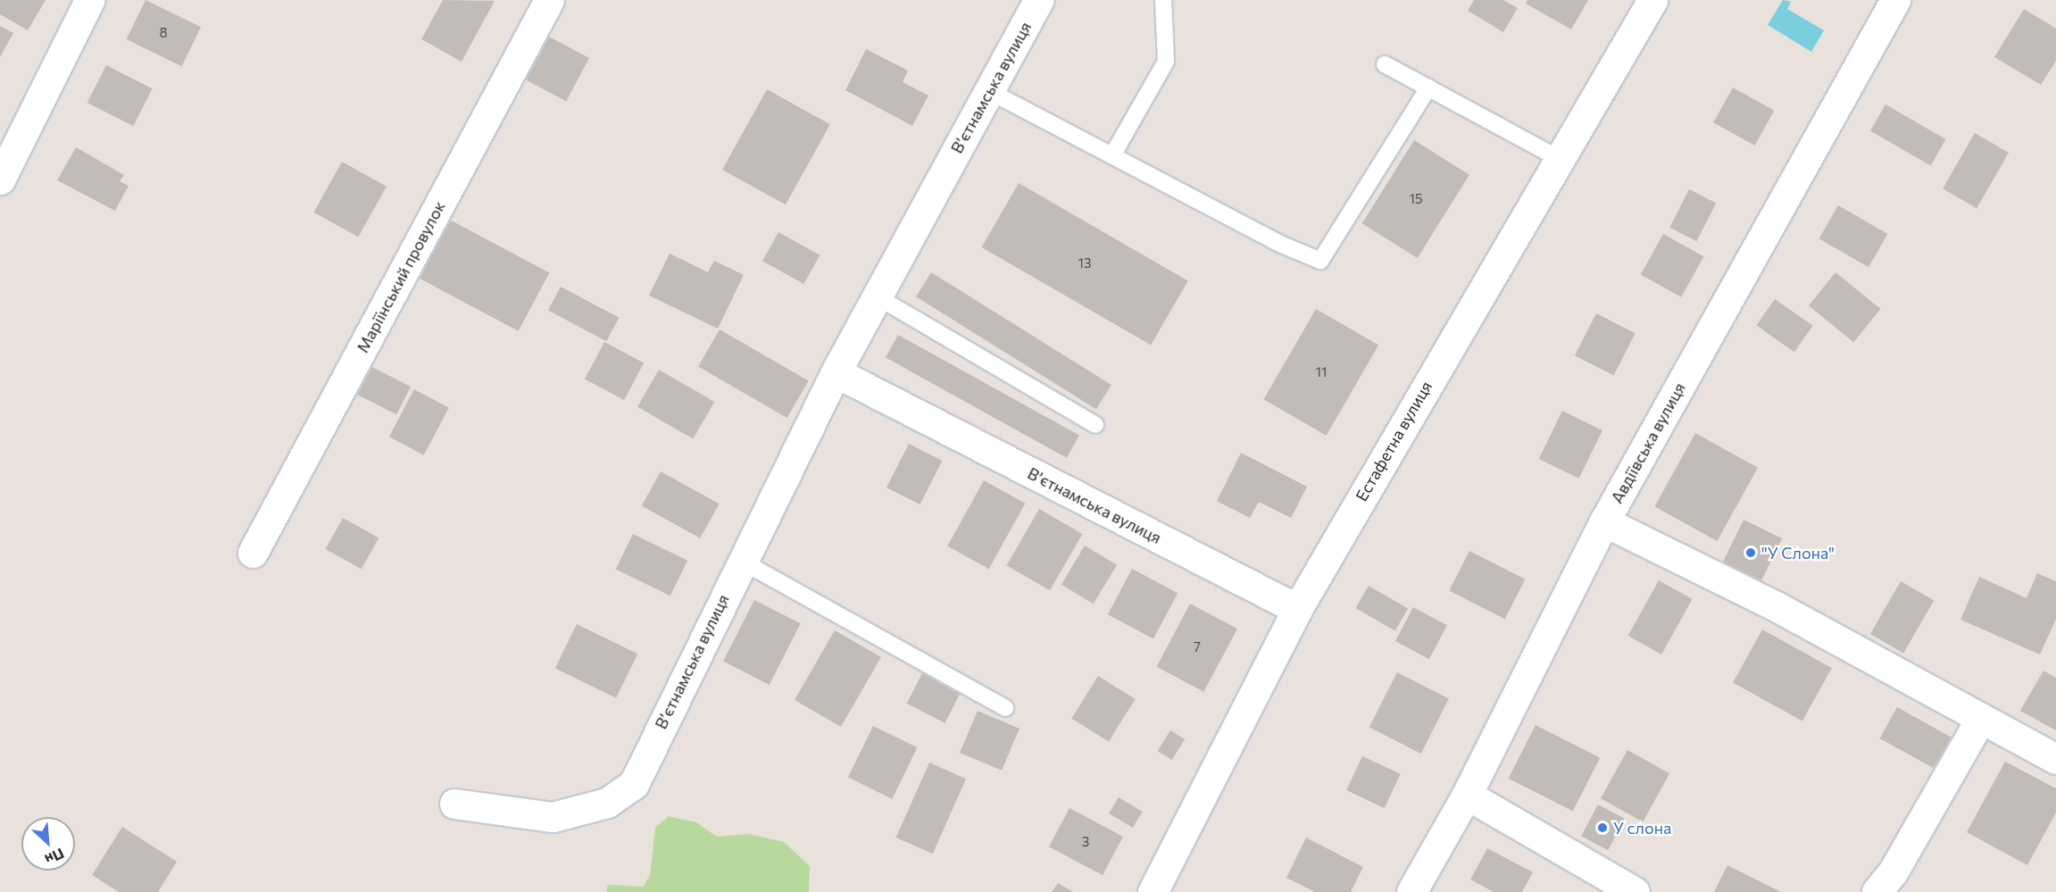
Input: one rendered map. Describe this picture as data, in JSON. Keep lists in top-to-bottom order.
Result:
{
  "streets": {
    "street": [
      "Вʼєтнамська вулиця",
      "Маріїнський провулок",
      "Естафетна вулиця",
      "Авдіївська вулиця"
    ]
  },
  "crossings": [
    ["Вʼєтнамська вулиця", "Естафетна вулиця"]
  ],
  "places": ["\"У Слона\"", "У слона"],
  "house_numbers": [
    "8",
    "15",
    "13",
    "11",
    "7",
    "3"
  ],
  "north": "bottom right"
}
